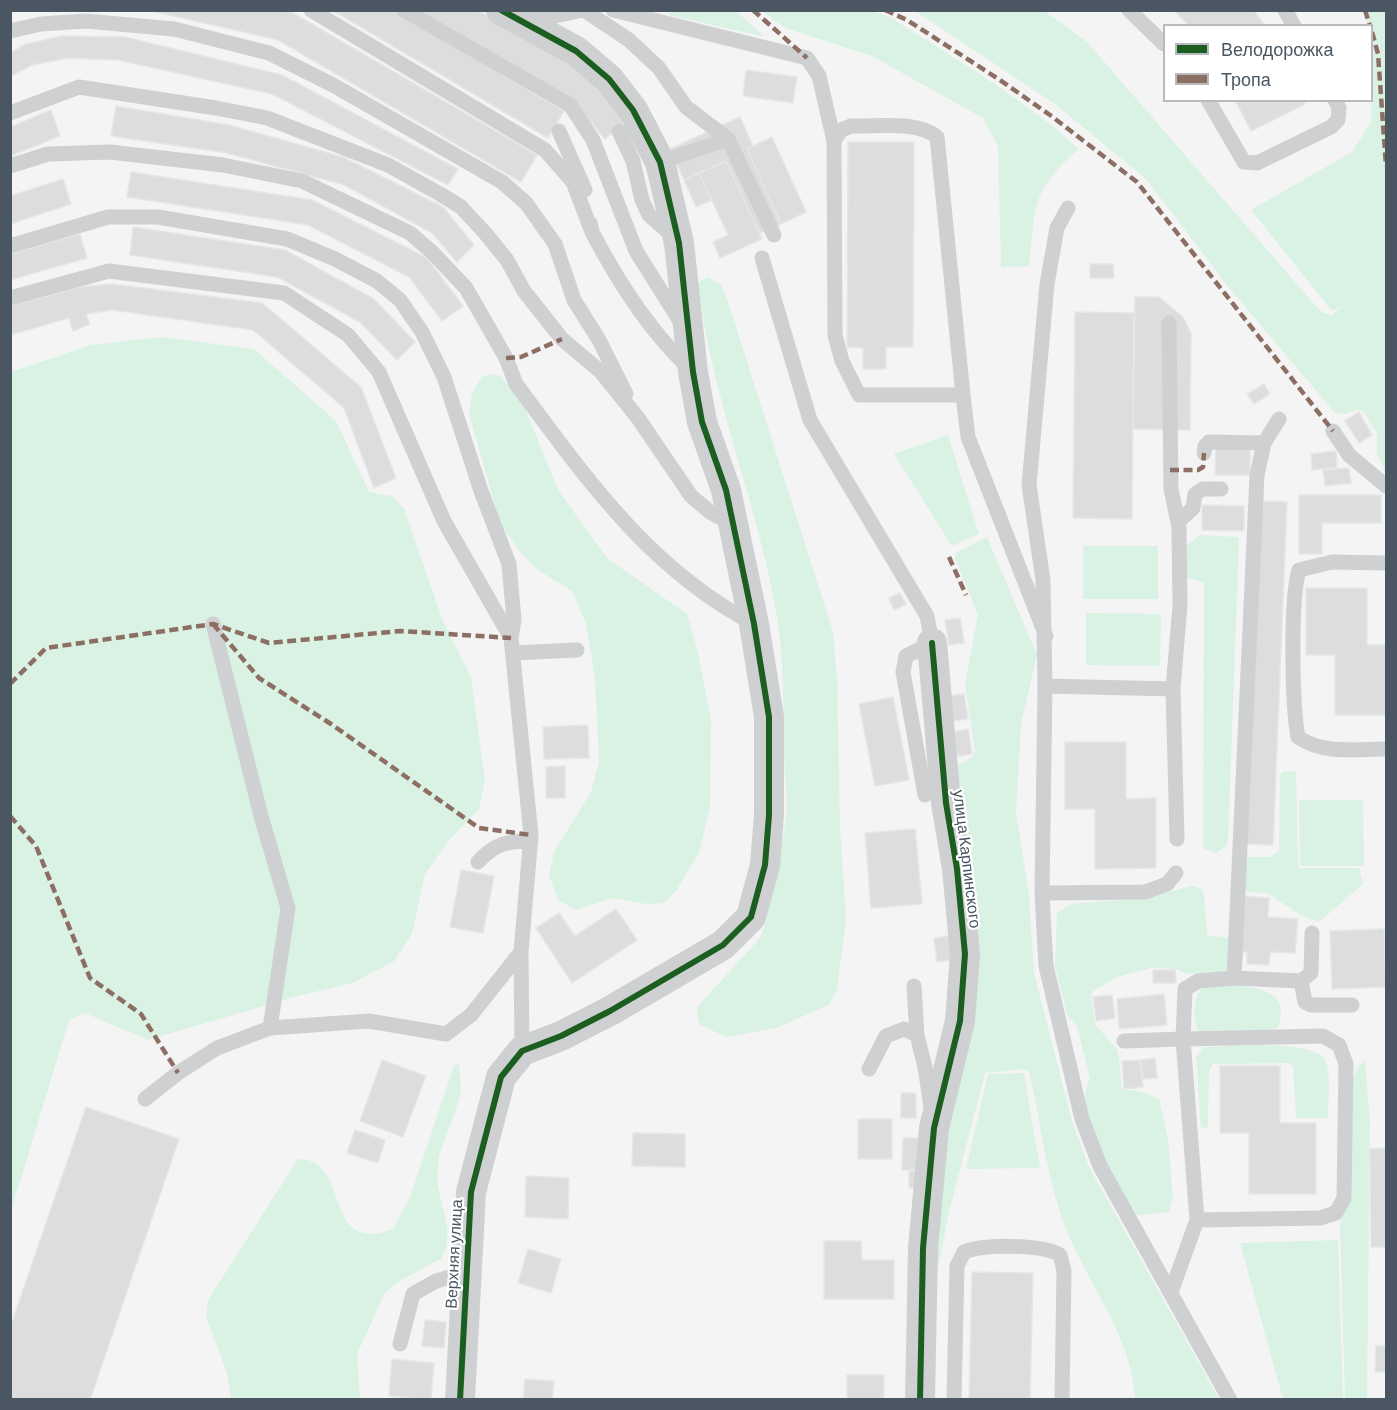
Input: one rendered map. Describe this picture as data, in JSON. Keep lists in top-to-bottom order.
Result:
{
  "streets": {
    "street": ["улица Карпинского", "Верхняя улица"]
  },
  "legend": ["Велодорожка", "Тропа"]
}
